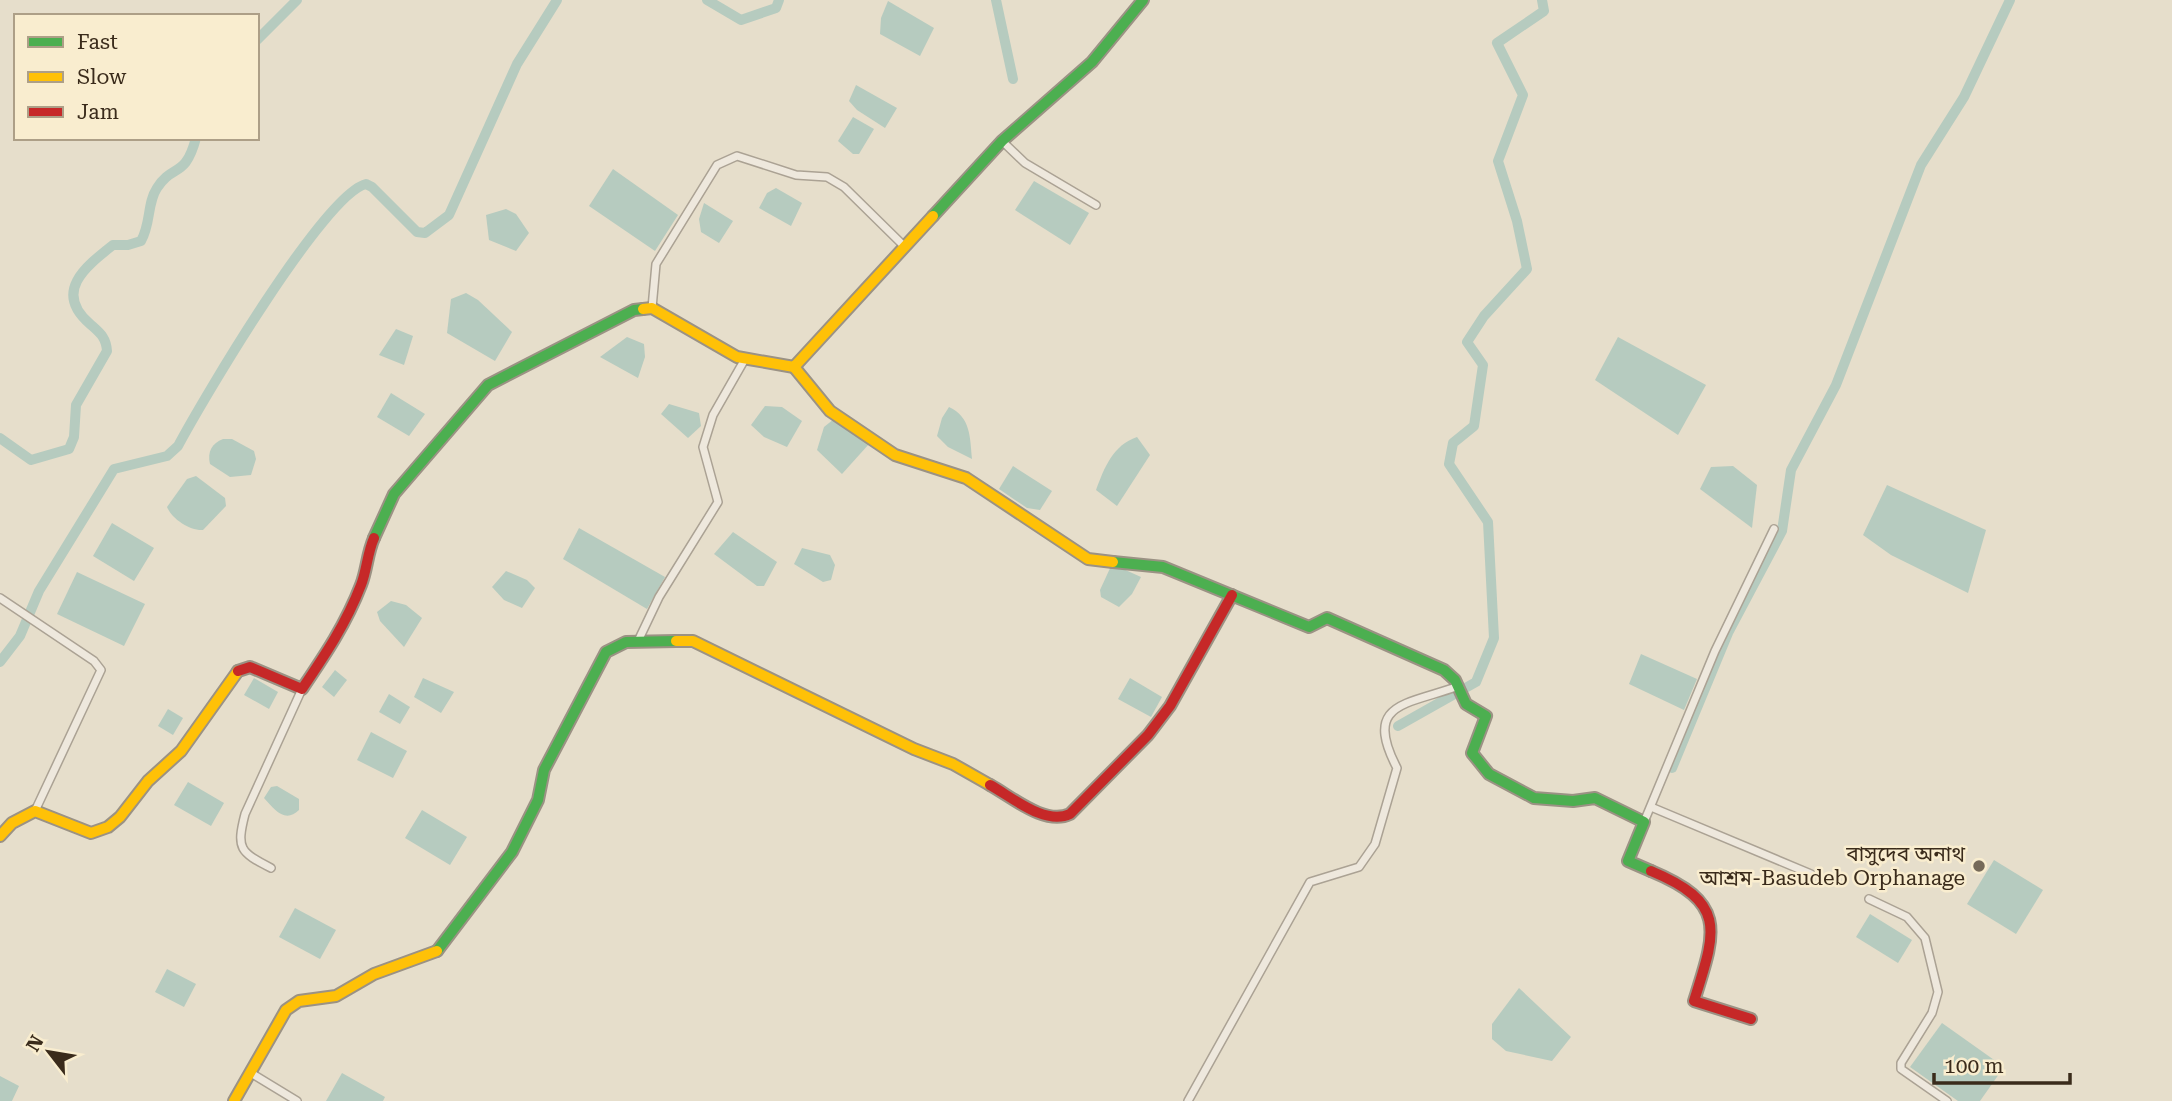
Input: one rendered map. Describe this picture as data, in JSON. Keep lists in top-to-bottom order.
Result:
{
  "places": ["বাসুদেব অনাথ আশ্রম-Basudeb Orphanage"],
  "legend": ["Fast", "Slow", "Jam"],
  "scale_bar": "100 m",
  "north": "top left"
}
